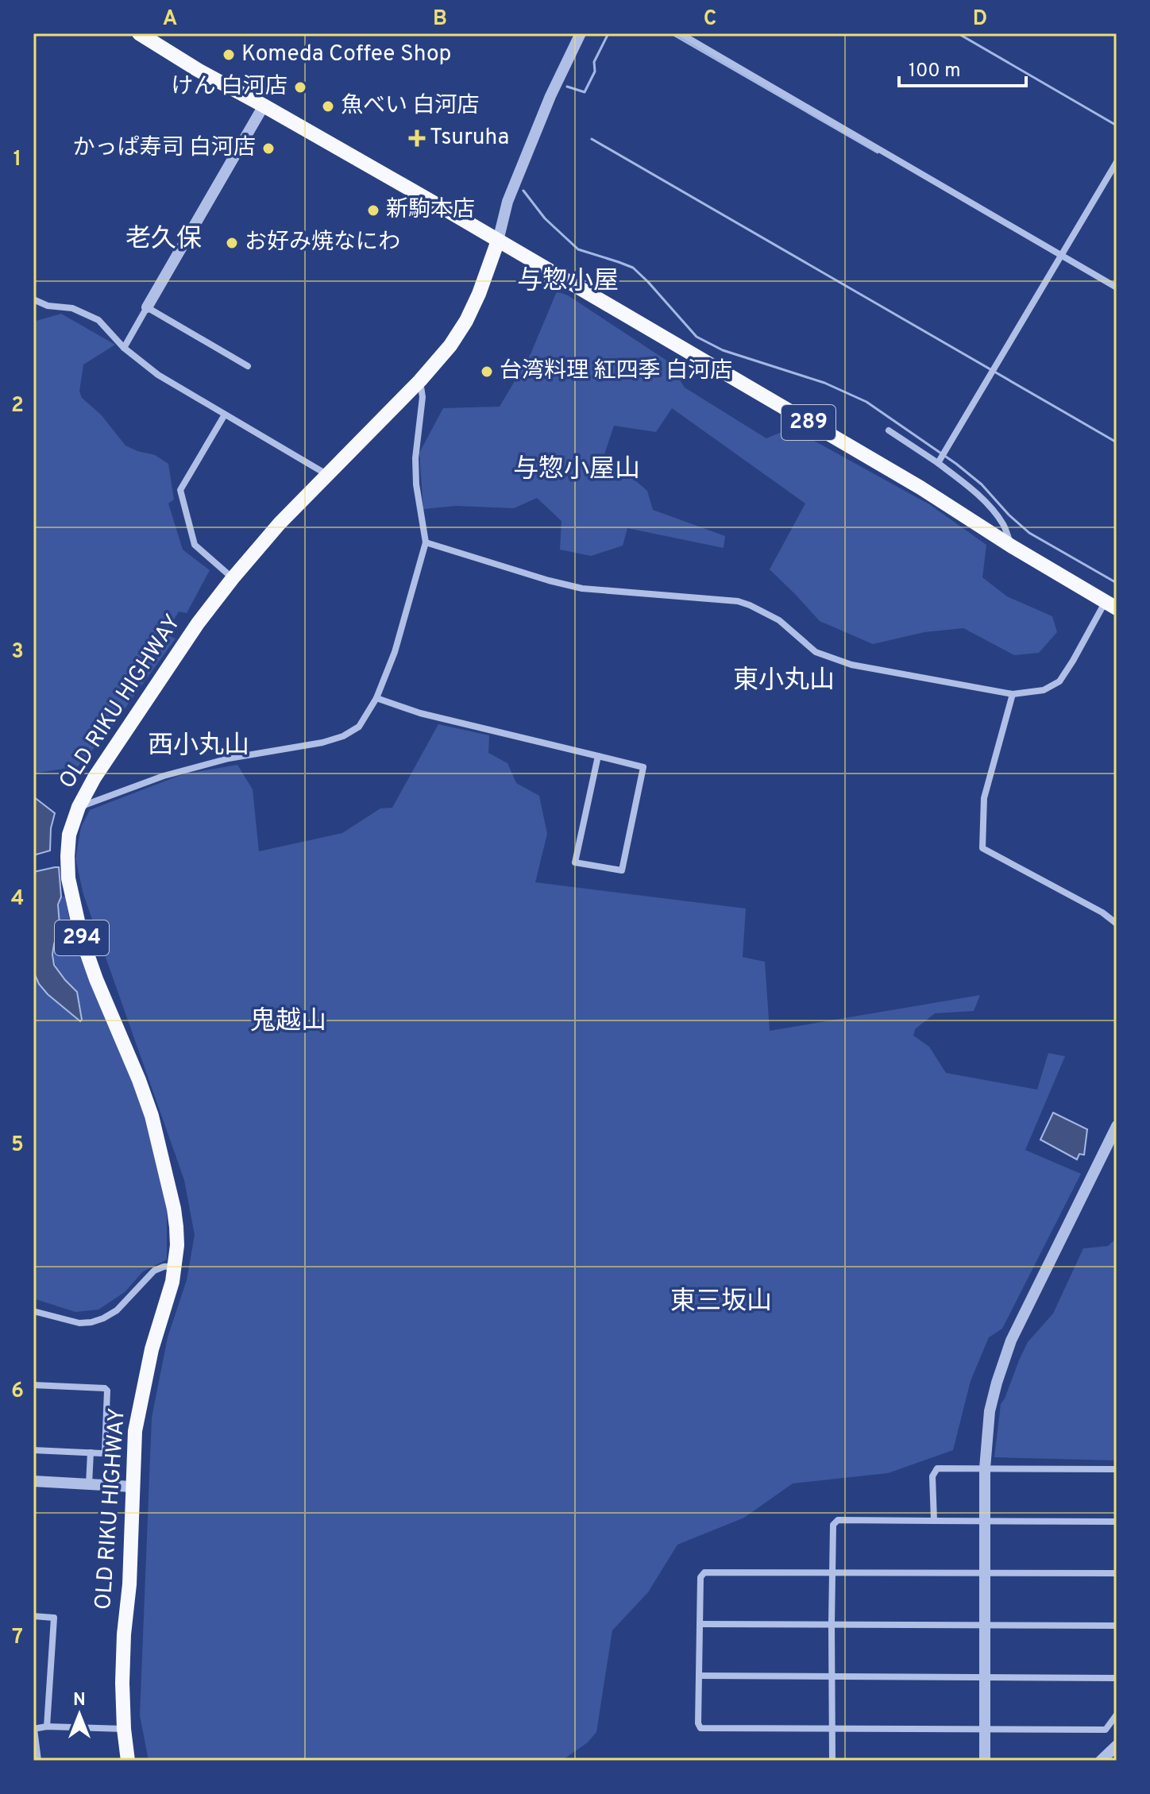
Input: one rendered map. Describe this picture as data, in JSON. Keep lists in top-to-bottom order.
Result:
{
  "streets": {
    "highway": ["289", "OLD RIKU HIGHWAY", "294"]
  },
  "crossings": [
    ["289", "OLD RIKU HIGHWAY"]
  ],
  "districts": [
    "老久保",
    "与惣小屋",
    "与惣小屋山",
    "東小丸山",
    "西小丸山",
    "鬼越山",
    "東三坂山"
  ],
  "places": {
    "other": [
      "Komeda Coffee Shop",
      "けん 白河店",
      "魚べい 白河店",
      "かっぱ寿司 白河店",
      "新駒本店",
      "お好み焼なにわ",
      "台湾料理 紅四季 白河店"
    ],
    "health": ["Tsuruha"]
  },
  "scale_bar": "100 m",
  "north": "top",
  "grid": {
    "columns": [
      "A",
      "B",
      "C",
      "D"
    ],
    "rows": [
      "1",
      "2",
      "3",
      "4",
      "5",
      "6",
      "7"
    ]
  }
}
